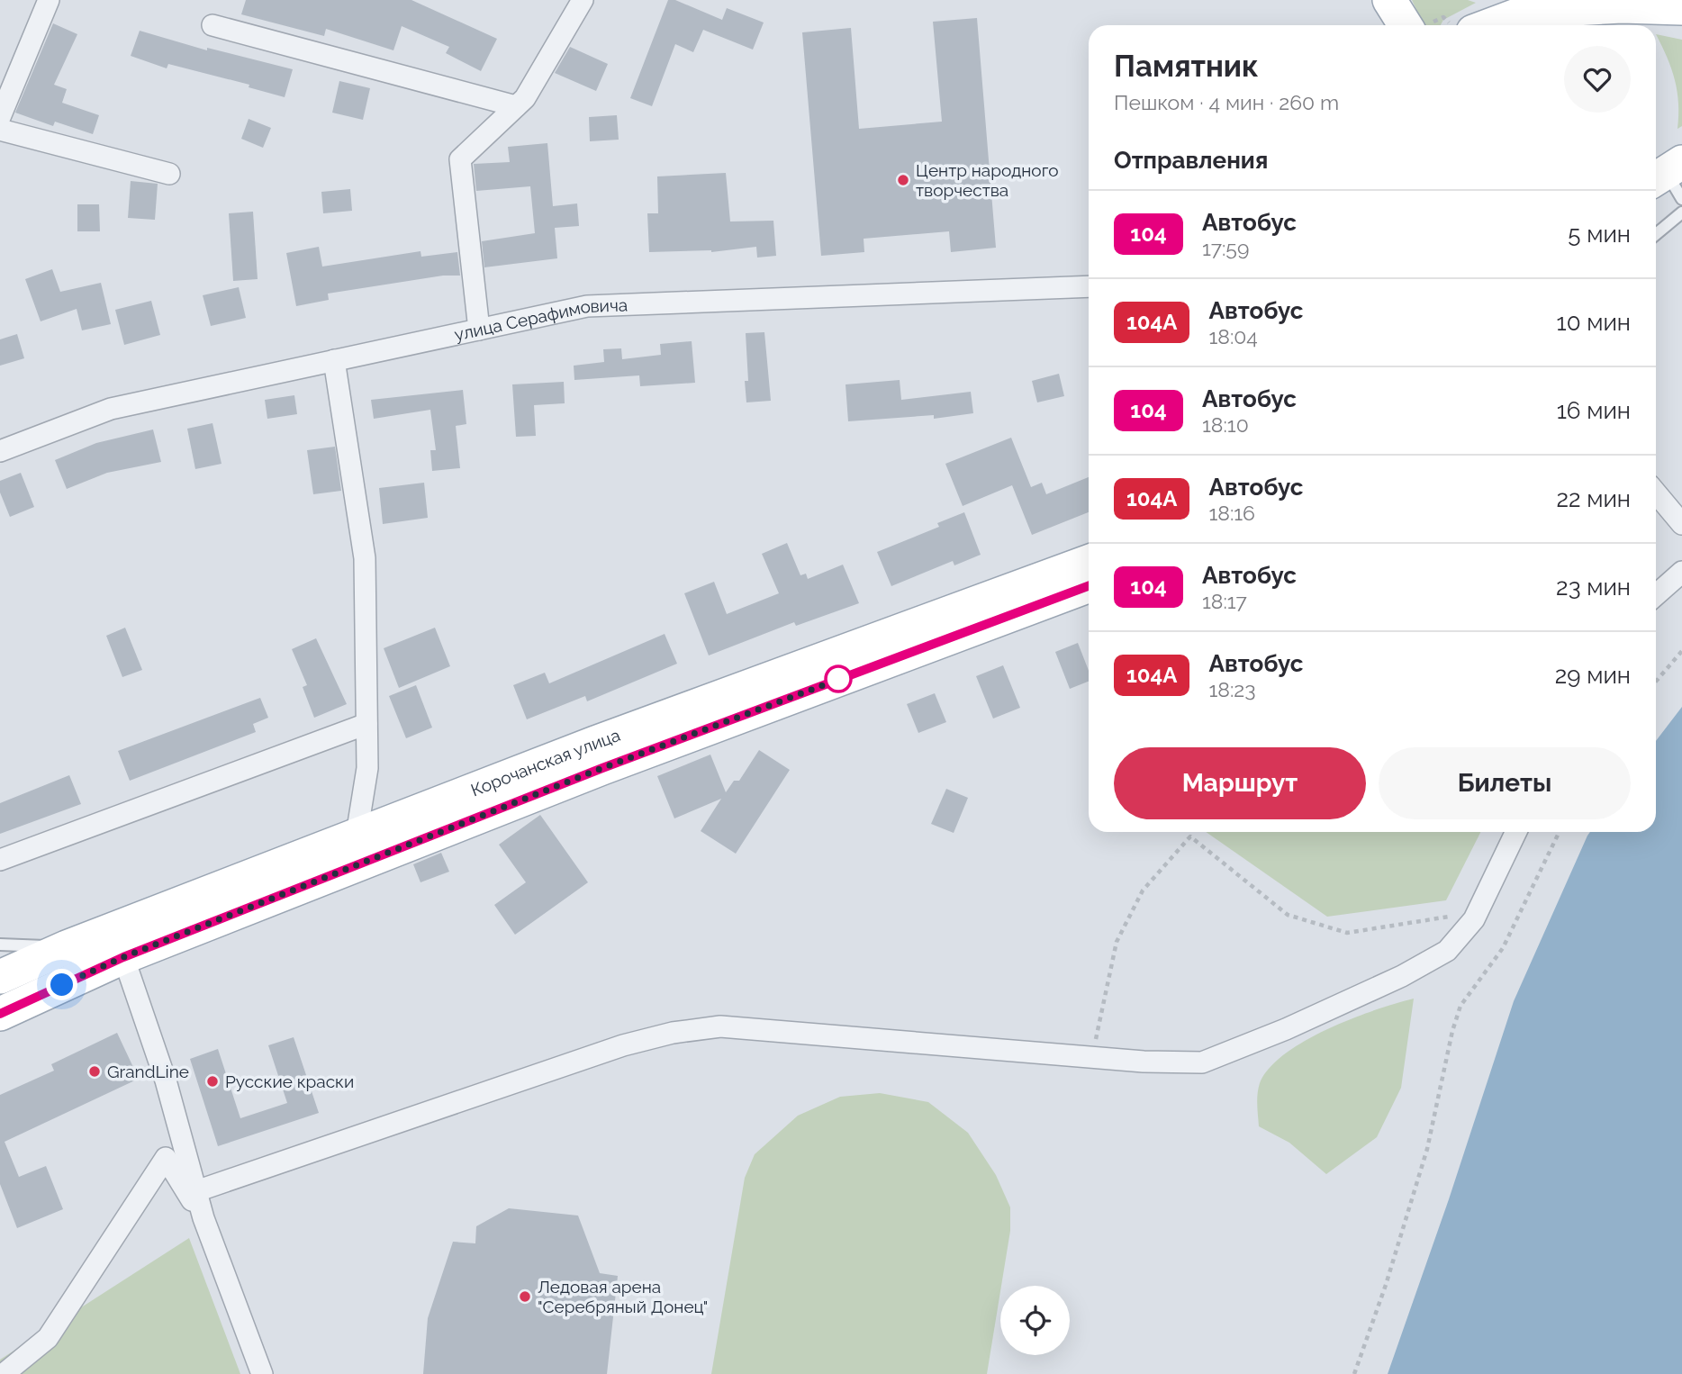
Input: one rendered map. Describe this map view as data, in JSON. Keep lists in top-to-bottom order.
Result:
{
  "streets": {
    "main road": ["Корочанская улица"],
    "street": ["улица Серафимовича"]
  },
  "places": [
    "Центр народного творчества",
    "GrandLine",
    "Русские краски",
    "Ледовая арена \"Серебряный Донец\""
  ],
  "lines": ["bus line 104"],
  "page": {
    "heading": [
      ["Памятник", "Пешком · 4 мин · 260 m"],
      "Отправления"
    ],
    "list": [
      {
        "mark": "104",
        "name": "Автобус",
        "note": "17:59",
        "value": "5 мин"
      },
      {
        "mark": "104А",
        "name": "Автобус",
        "note": "18:04",
        "value": "10 мин"
      },
      {
        "mark": "104",
        "name": "Автобус",
        "note": "18:10",
        "value": "16 мин"
      },
      {
        "mark": "104А",
        "name": "Автобус",
        "note": "18:16",
        "value": "22 мин"
      },
      {
        "mark": "104",
        "name": "Автобус",
        "note": "18:17",
        "value": "23 мин"
      },
      {
        "mark": "104А",
        "name": "Автобус",
        "note": "18:23",
        "value": "29 мин"
      }
    ],
    "buttons": ["Маршрут", "Билеты"]
  }
}
